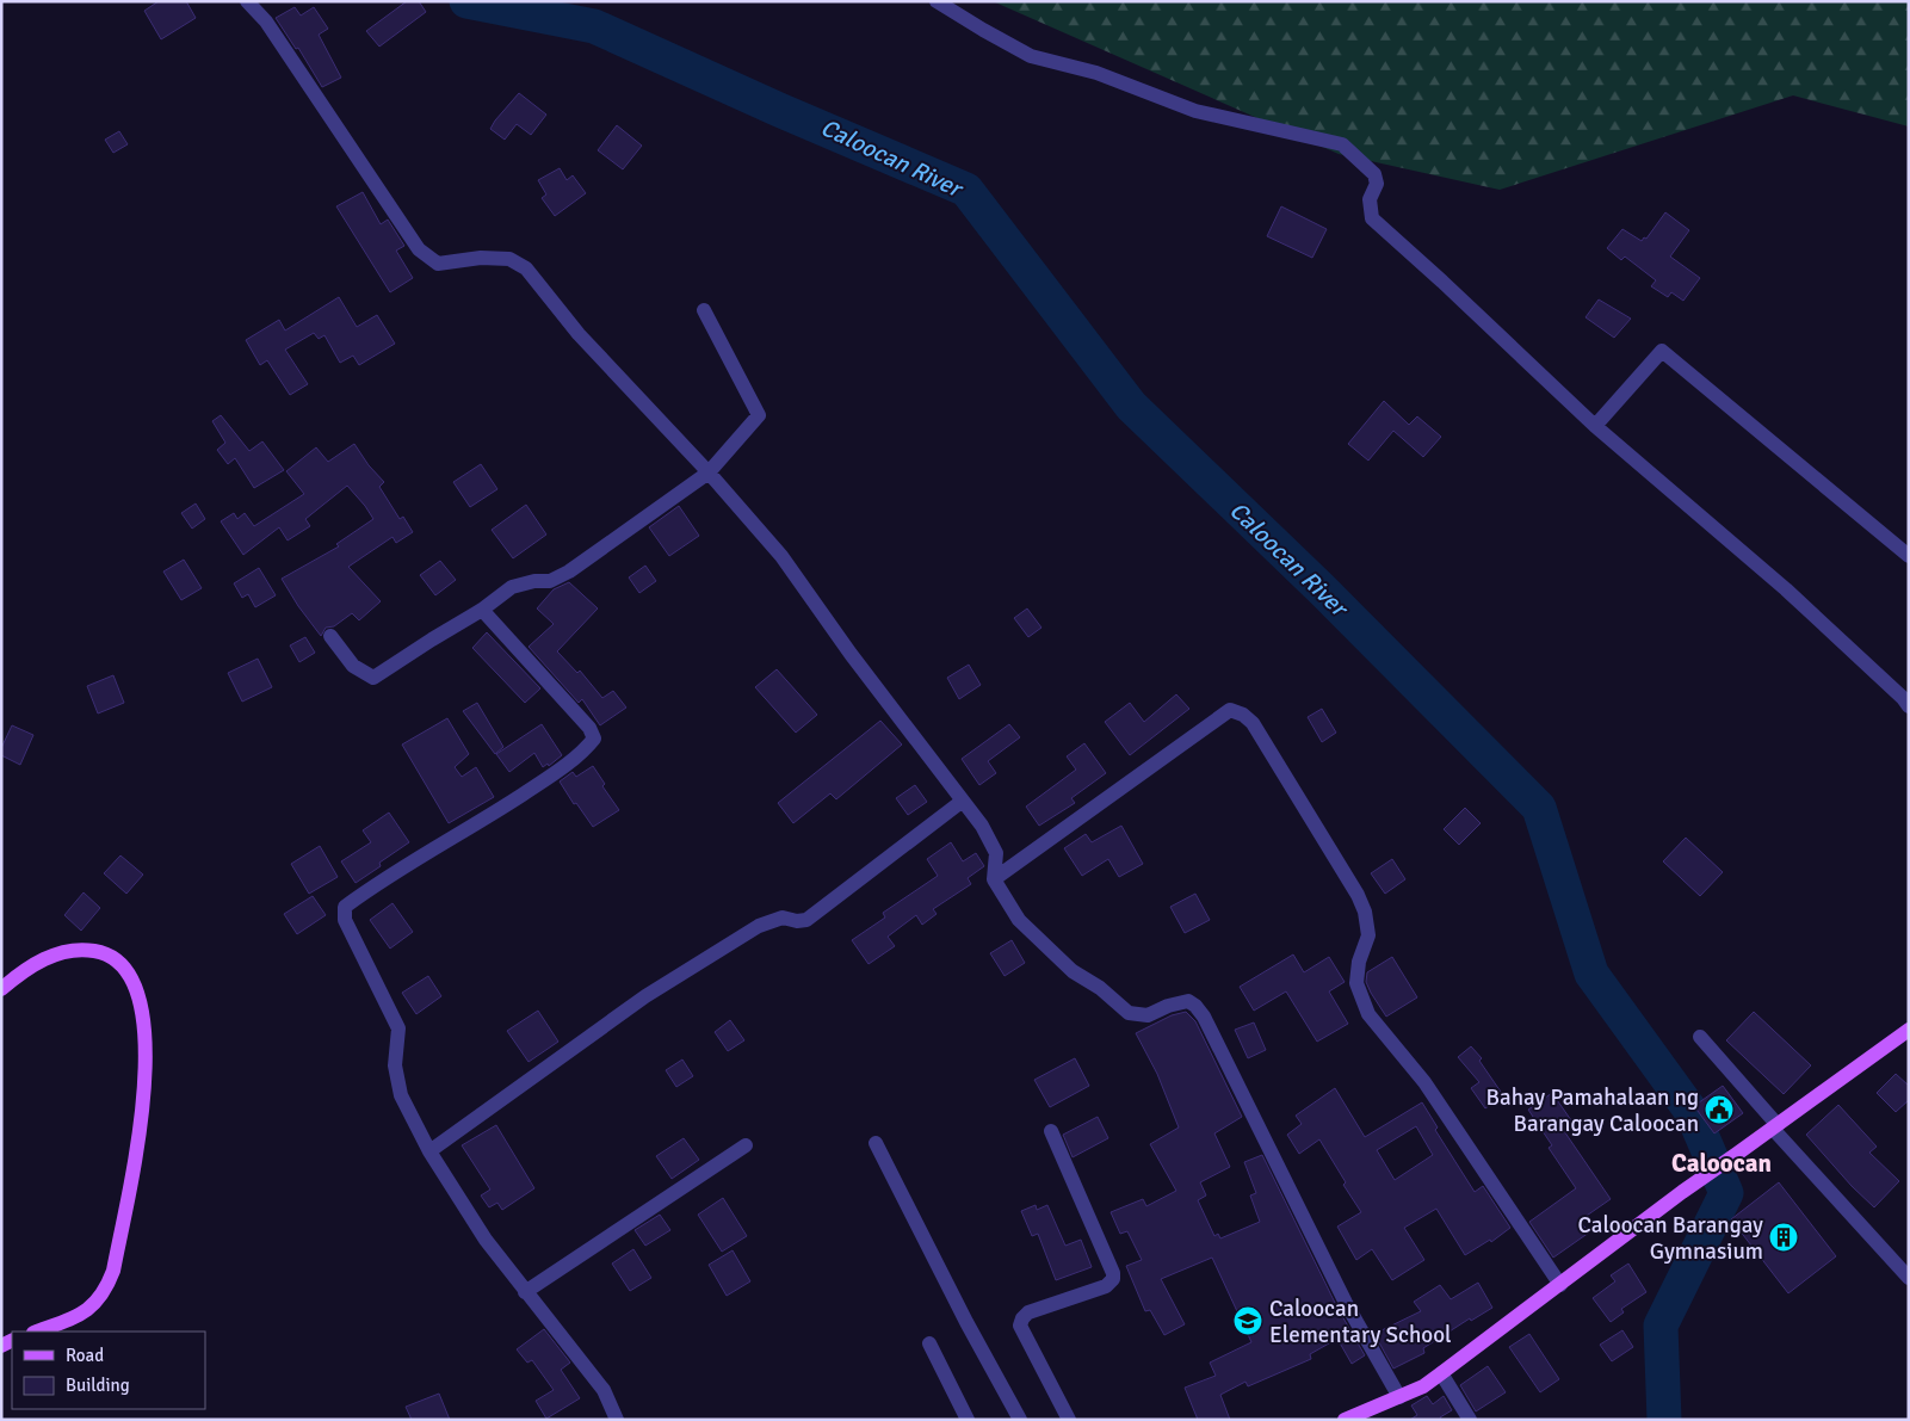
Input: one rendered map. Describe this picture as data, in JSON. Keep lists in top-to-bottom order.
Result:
{
  "districts": ["Caloocan"],
  "water": ["Caloocan River"],
  "places": {
    "public building": ["Bahay Pamahalaan ng Barangay Caloocan"],
    "building": ["Caloocan Barangay Gymnasium"],
    "school or university": ["Caloocan Elementary School"]
  },
  "legend": ["Road", "Building"]
}
